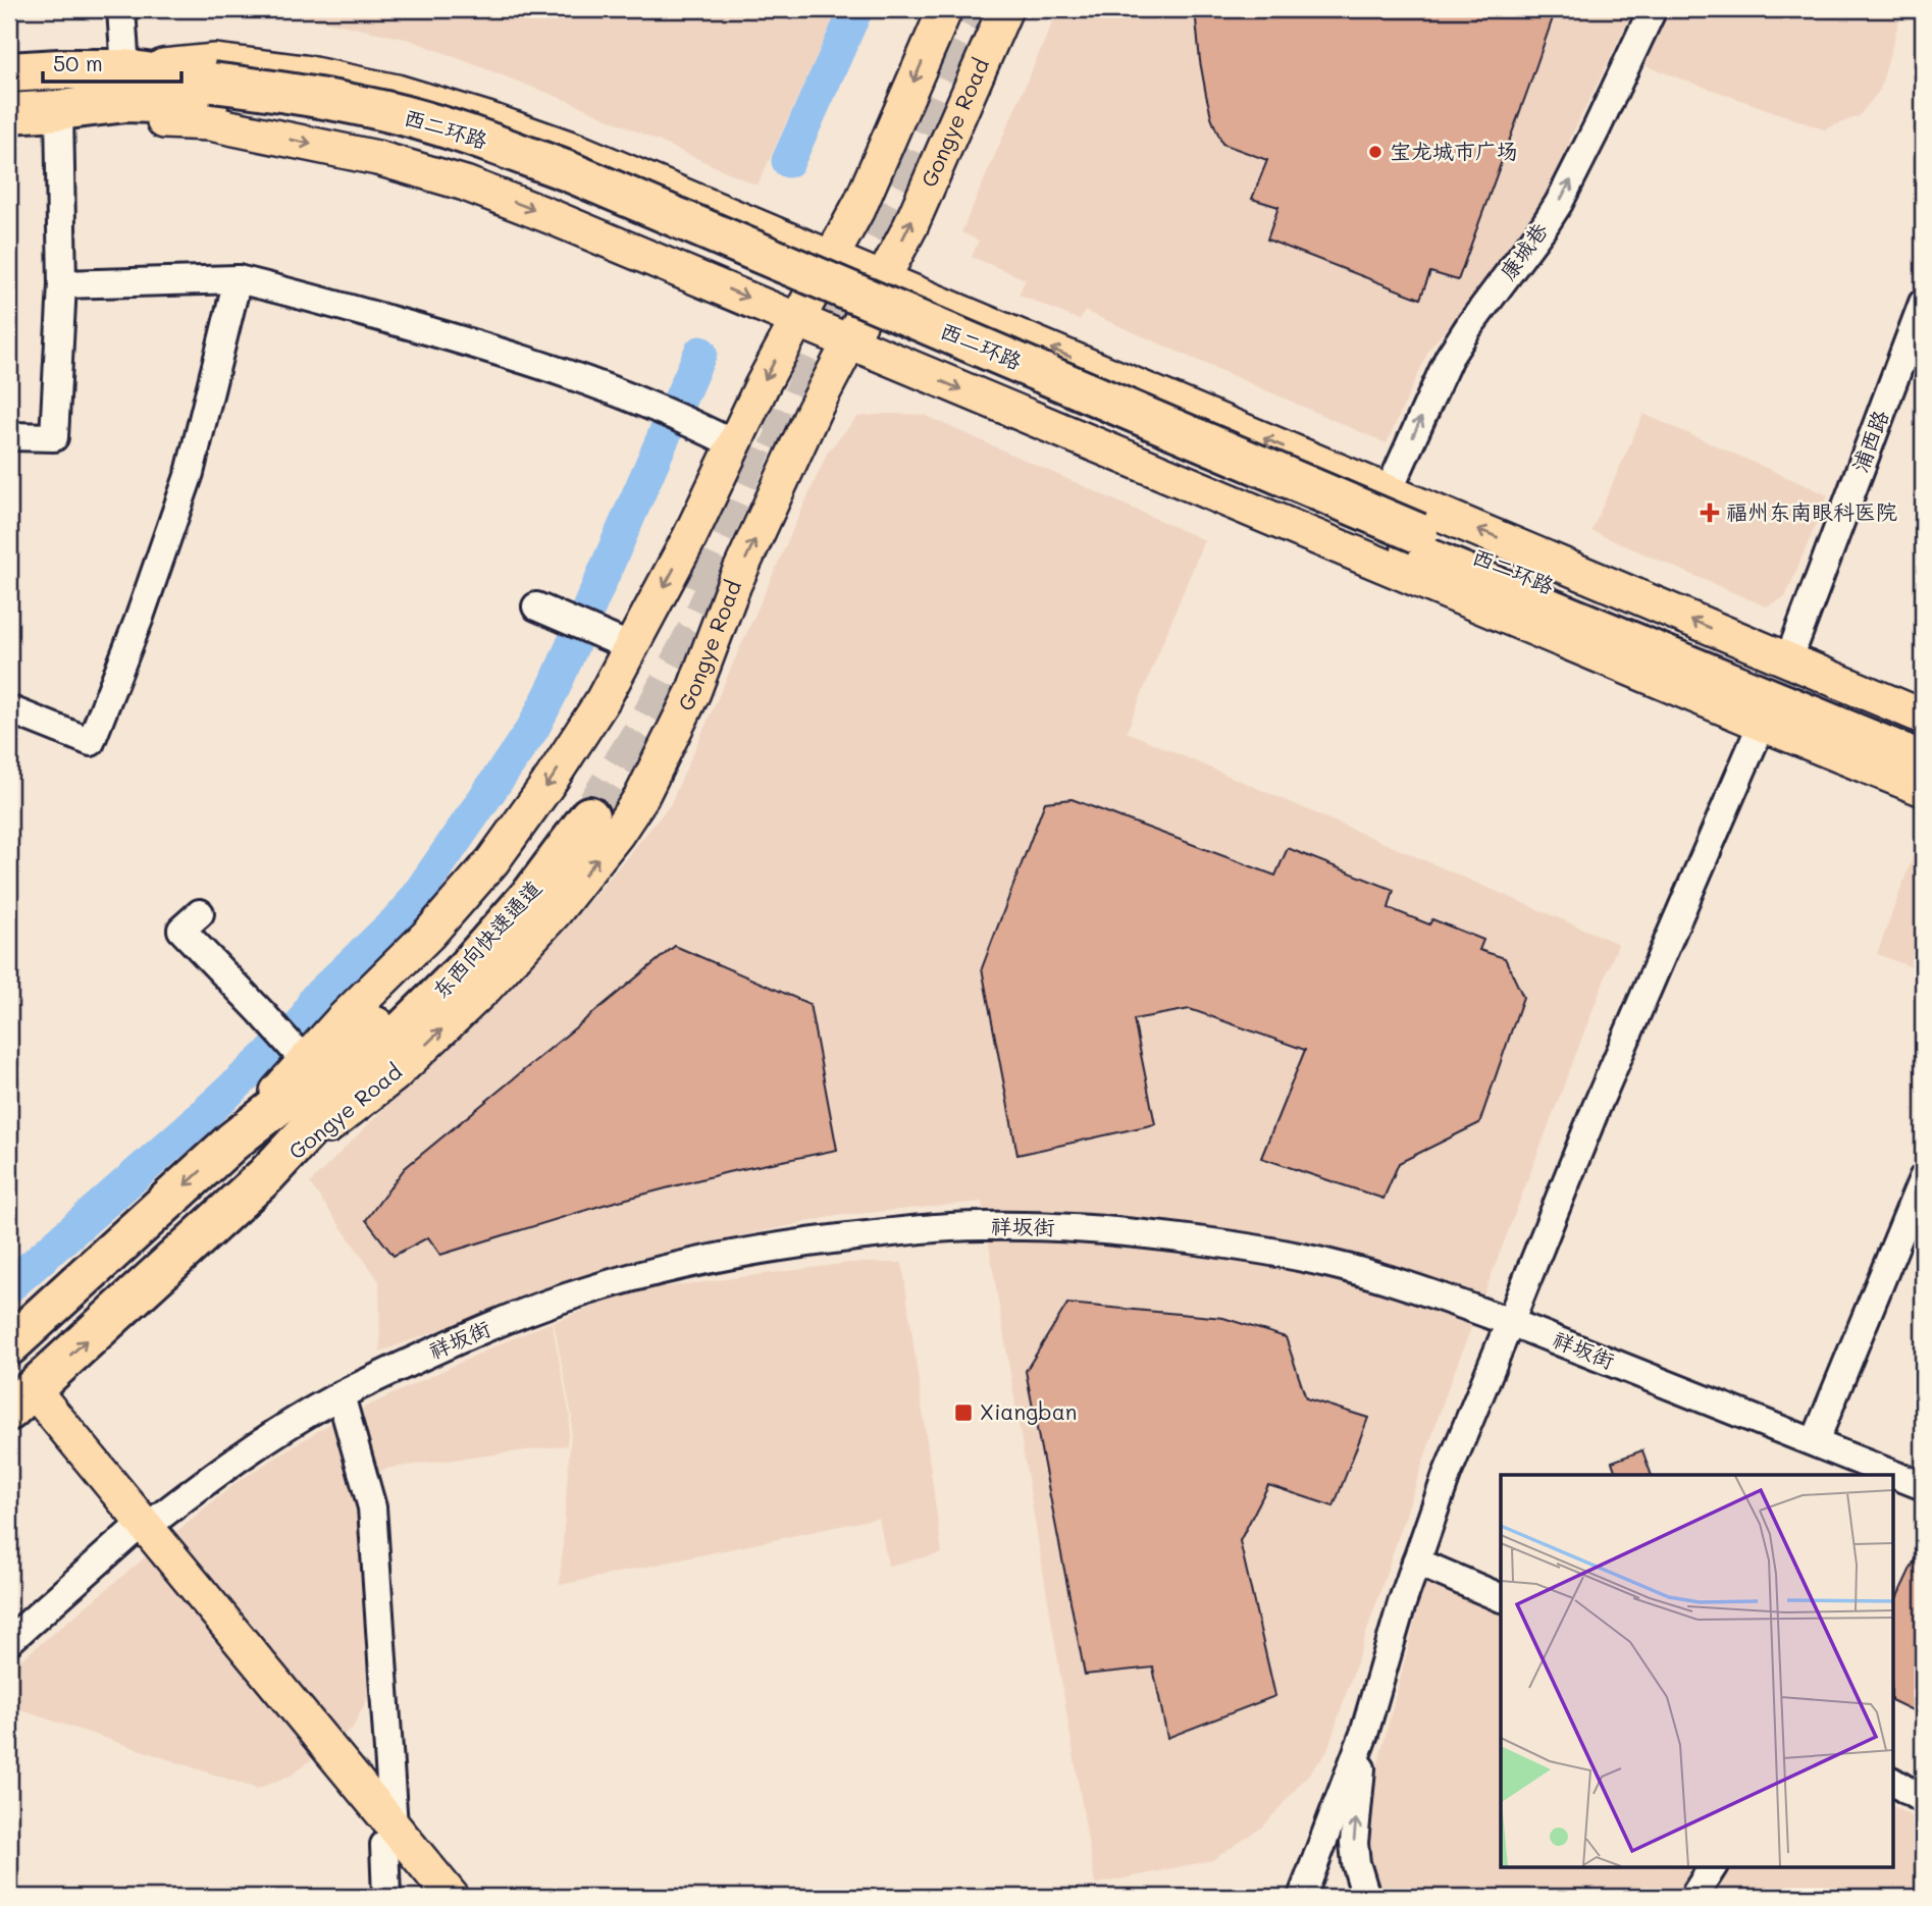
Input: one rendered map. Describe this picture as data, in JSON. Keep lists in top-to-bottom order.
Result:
{
  "streets": {
    "highway": ["Gongye Road", "西二环路", "东西向快速通道"],
    "street": ["康城巷", "浦西路", "祥坂街"]
  },
  "crossings": [
    ["Gongye Road", "东西向快速通道"]
  ],
  "one_way": ["康城巷"],
  "places": {
    "other": ["宝龙城市广场"],
    "health": ["福州东南眼科医院"],
    "transit": ["Xiangban"]
  },
  "scale_bar": "50 m"
}
